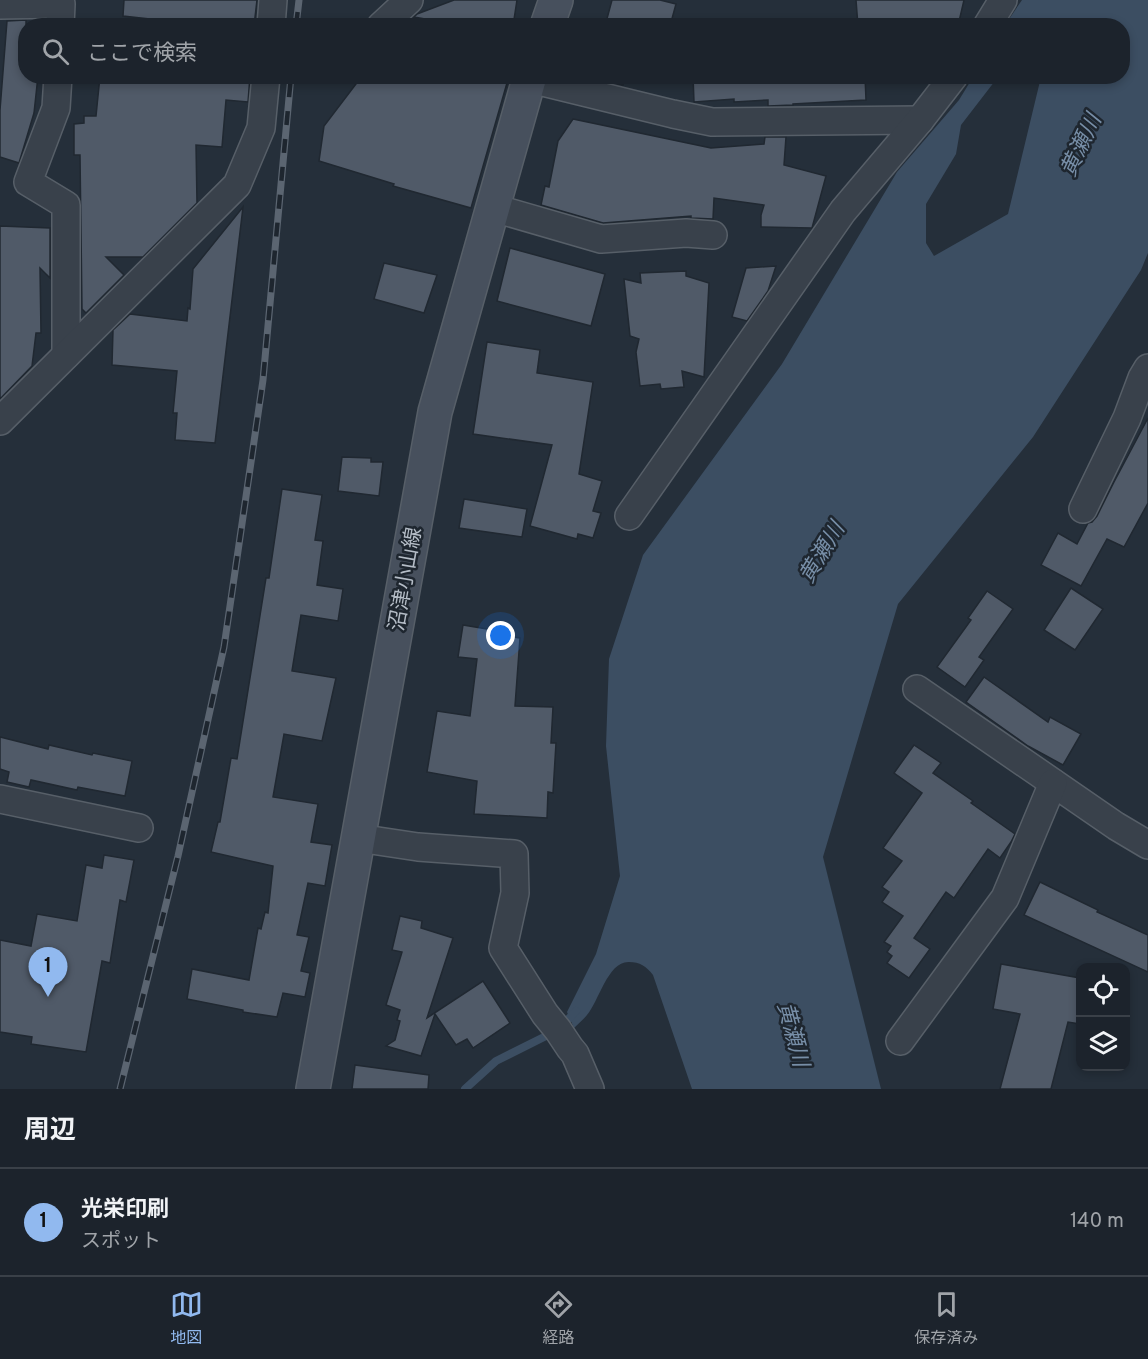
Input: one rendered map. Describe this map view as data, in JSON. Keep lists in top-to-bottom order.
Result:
{
  "streets": {
    "main road": ["沼津小山線"]
  },
  "water": ["黄瀬川"],
  "page": {
    "search": "ここで検索",
    "pins": "1",
    "heading": "周辺",
    "list": [
      {
        "mark": "1",
        "name": "光栄印刷",
        "note": "スポット",
        "value": "140 m"
      }
    ],
    "nav": ["地図", "経路", "保存済み"]
  }
}
